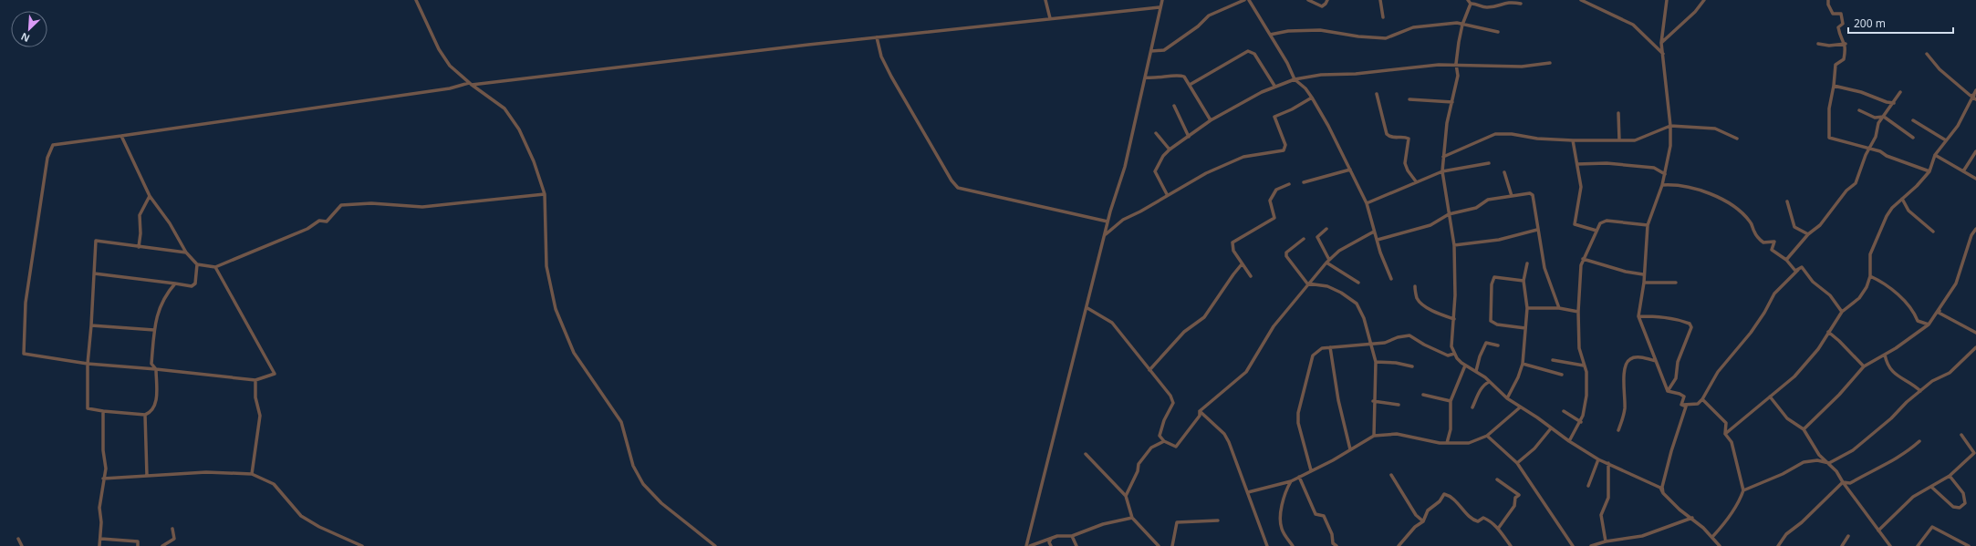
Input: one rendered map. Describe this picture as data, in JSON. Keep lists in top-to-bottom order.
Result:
{
  "scale_bar": "200 m",
  "north": "bottom left"
}
